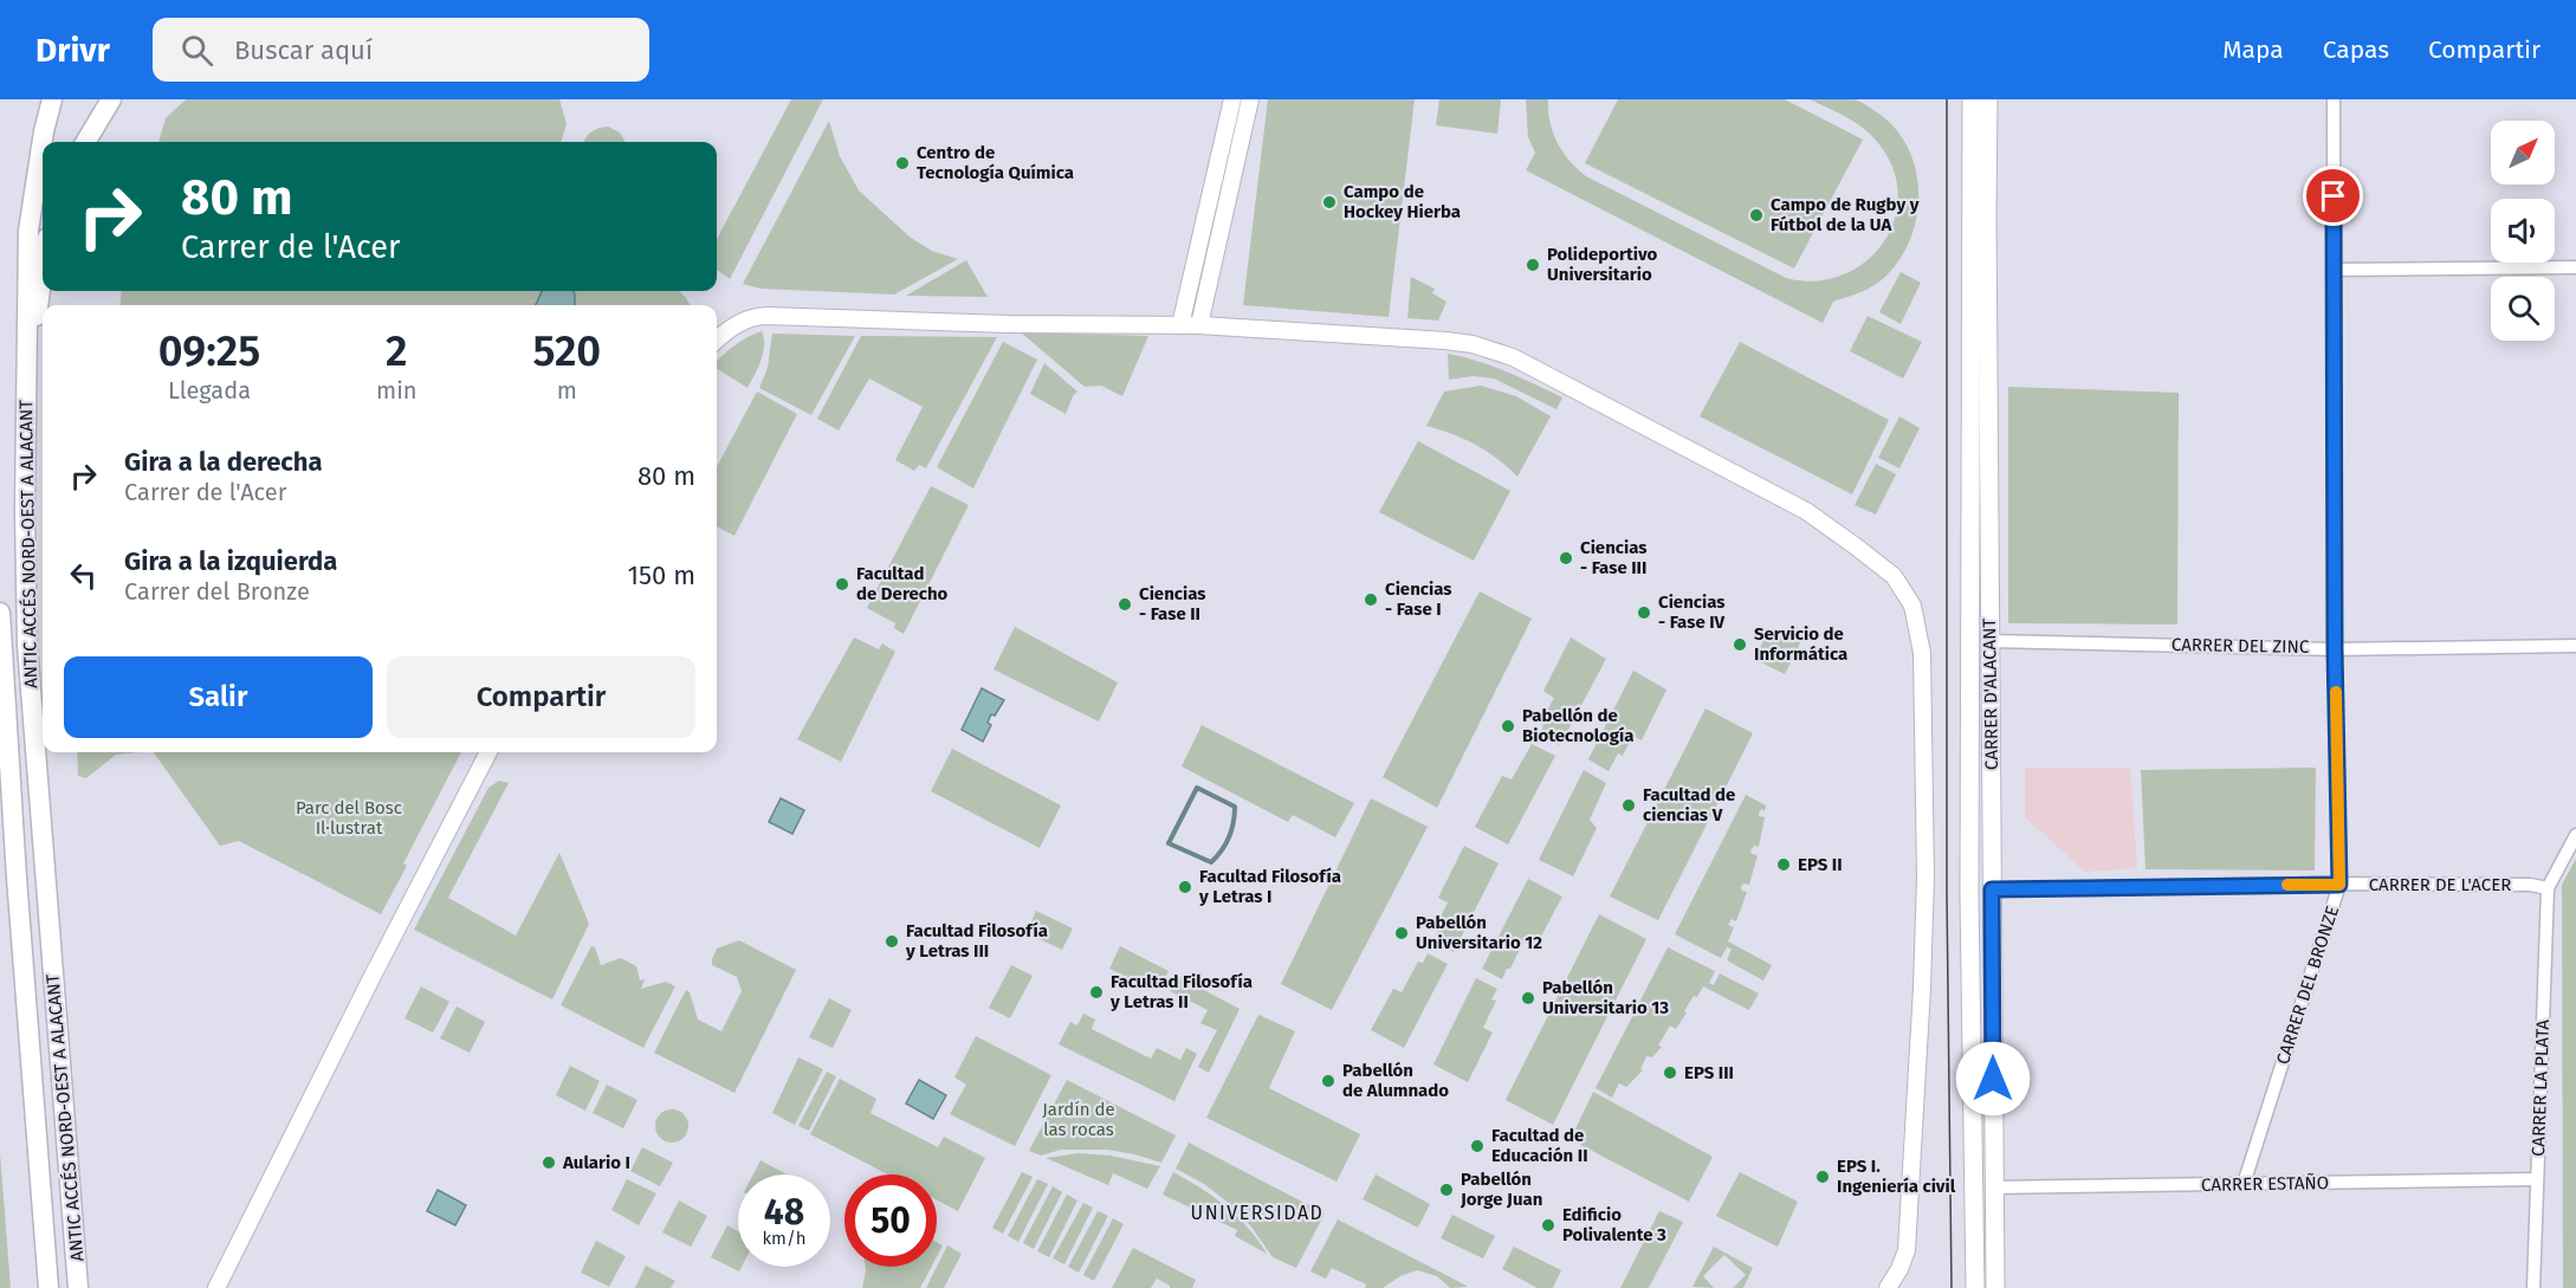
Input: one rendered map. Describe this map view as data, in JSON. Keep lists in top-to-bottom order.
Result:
{
  "streets": {
    "main road": ["ANTIC ACCÉS NORD-OEST A ALACANT", "CARRER D'ALACANT"],
    "street": [
      "CARRER DEL ZINC",
      "CARRER DE L'ACER",
      "CARRER DEL BRONZE",
      "CARRER LA PLATA",
      "CARRER ESTAÑO"
    ]
  },
  "crossings": [
    ["CARRER DEL ZINC", "CARRER D'ALACANT"],
    ["CARRER DEL ZINC", "CARRER DEL BRONZE"],
    ["CARRER D'ALACANT", "CARRER DE L'ACER"],
    ["CARRER D'ALACANT", "CARRER ESTAÑO"],
    ["CARRER DE L'ACER", "CARRER DEL BRONZE"],
    ["CARRER DE L'ACER", "CARRER LA PLATA"],
    ["CARRER DEL BRONZE", "CARRER ESTAÑO"],
    ["CARRER LA PLATA", "CARRER ESTAÑO"]
  ],
  "districts": ["UNIVERSIDAD"],
  "parks": ["Parc del Bosc Il·lustrat", "Jardín de las rocas"],
  "places": [
    "Centro de Tecnología Química",
    "Campo de Hockey Hierba",
    "Campo de Rugby y Fútbol de la UA",
    "Polideportivo Universitario",
    "Ciencias - Fase III",
    "Facultad de Derecho",
    "Ciencias - Fase I",
    "Ciencias - Fase II",
    "Ciencias - Fase IV",
    "Servicio de Informática",
    "Pabellón de Biotecnología",
    "Facultad de ciencias V",
    "EPS II",
    "Facultad Filosofía y Letras I",
    "Pabellón Universitario 12",
    "Facultad Filosofía y Letras III",
    "Facultad Filosofía y Letras II",
    "Pabellón Universitario 13",
    "EPS III",
    "Pabellón de Alumnado",
    "Facultad de Educación II",
    "Aulario I",
    "EPS I. Ingeniería civil",
    "Pabellón Jorge Juan",
    "Edificio Polivalente 3"
  ],
  "north": "top right",
  "page": {
    "header": "Drivr",
    "search": "Buscar aquí",
    "nav": ["Mapa", "Capas", "Compartir"],
    "turn": ["80 m", "Carrer de l'Acer"],
    "eta": [
      "09:25",
      "Llegada",
      "2",
      "min",
      "520",
      "m"
    ],
    "list": [
      {
        "name": "Gira a la derecha",
        "note": "Carrer de l'Acer",
        "value": "80 m"
      },
      {
        "name": "Gira a la izquierda",
        "note": "Carrer del Bronze",
        "value": "150 m"
      }
    ],
    "buttons": ["Salir", "Compartir"],
    "speed": "48 km/h",
    "limit": "50"
  }
}
